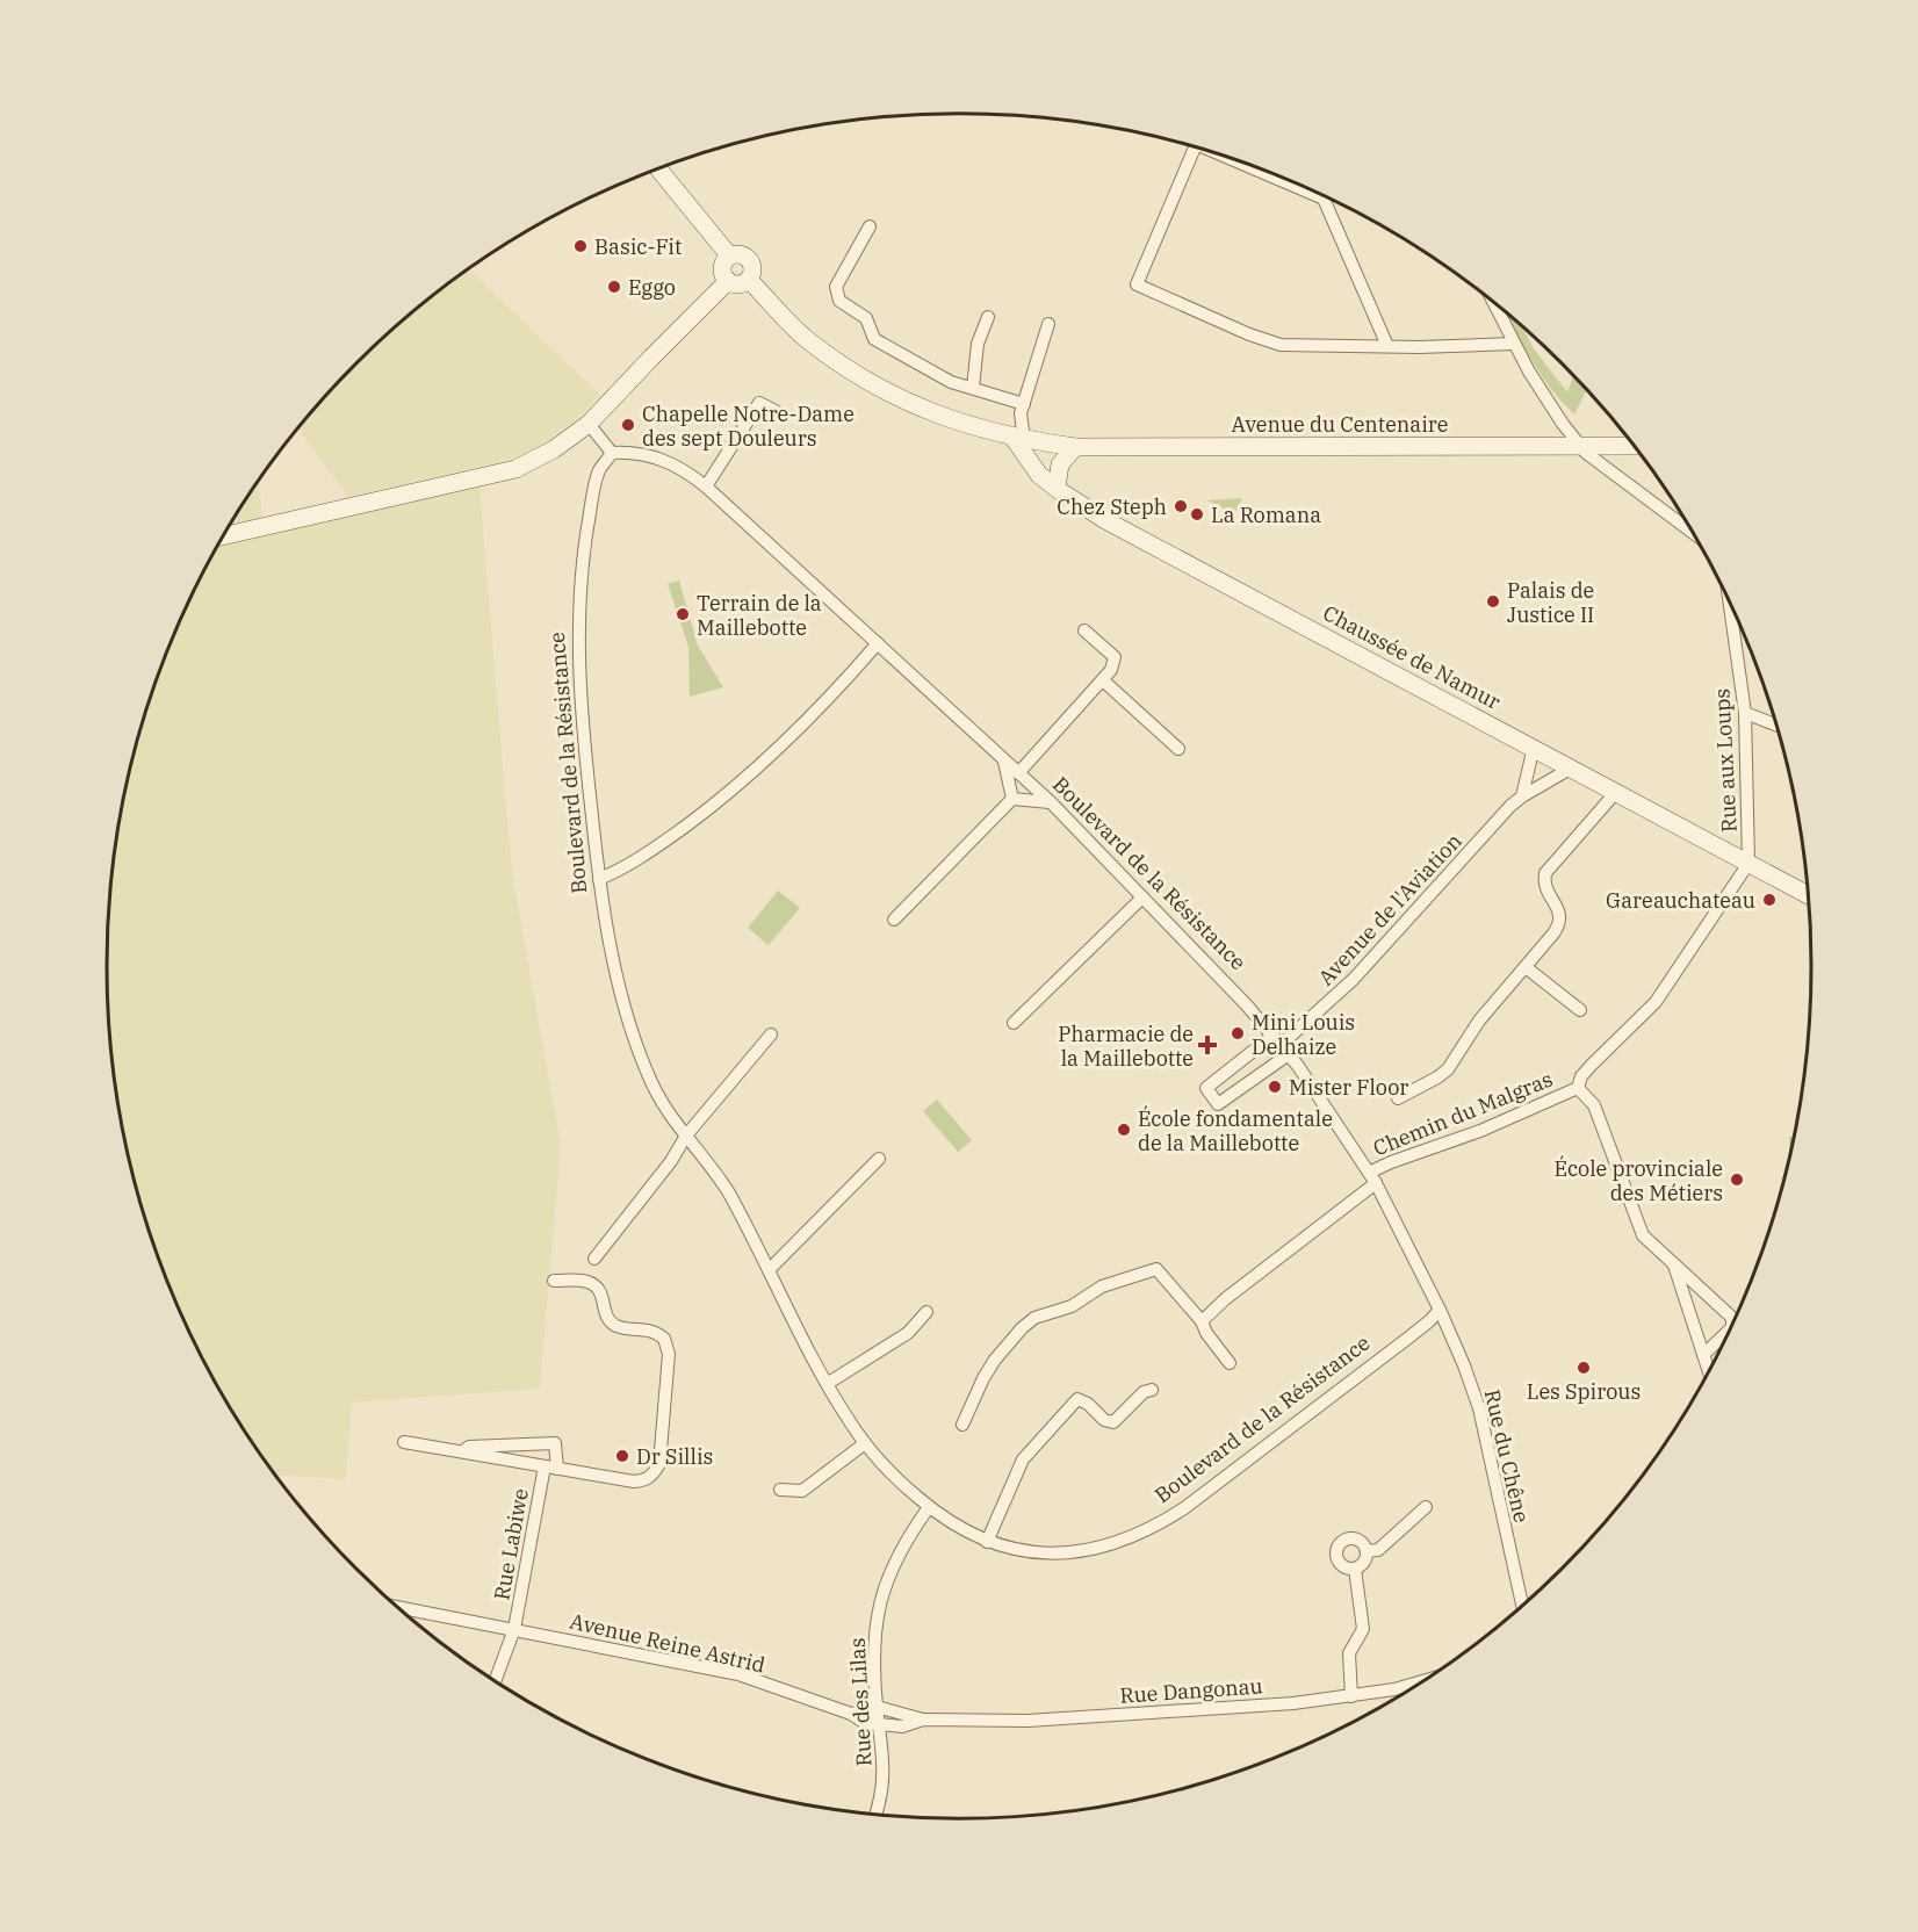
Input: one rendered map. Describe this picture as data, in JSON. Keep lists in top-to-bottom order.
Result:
{
  "streets": {
    "street": [
      "Avenue du Centenaire",
      "Chaussée de Namur",
      "Rue aux Loups",
      "Boulevard de la Résistance",
      "Avenue de l'Aviation",
      "Chemin du Malgras",
      "Rue du Chêne",
      "Rue Labiwe",
      "Avenue Reine Astrid",
      "Rue Dangonau",
      "Rue des Lilas"
    ]
  },
  "crossings": [
    ["Avenue du Centenaire", "Chaussée de Namur"],
    ["Chaussée de Namur", "Rue aux Loups"],
    ["Chaussée de Namur", "Avenue de l'Aviation"],
    ["Chaussée de Namur", "Chemin du Malgras"],
    ["Rue aux Loups", "Chemin du Malgras"],
    ["Boulevard de la Résistance", "Avenue de l'Aviation"],
    ["Boulevard de la Résistance", "Chemin du Malgras"],
    ["Boulevard de la Résistance", "Rue du Chêne"],
    ["Boulevard de la Résistance", "Rue des Lilas"],
    ["Rue Labiwe", "Avenue Reine Astrid"],
    ["Avenue Reine Astrid", "Rue Dangonau"],
    ["Avenue Reine Astrid", "Rue des Lilas"],
    ["Rue Dangonau", "Rue des Lilas"]
  ],
  "places": {
    "other": [
      "Basic-Fit",
      "Eggo",
      "Chapelle Notre-Dame des sept Douleurs",
      "Chez Steph",
      "La Romana",
      "Palais de Justice II",
      "Terrain de la Maillebotte",
      "Gareauchateau",
      "Mini Louis Delhaize",
      "Mister Floor",
      "École fondamentale de la Maillebotte",
      "École provinciale des Métiers",
      "Les Spirous",
      "Dr Sillis"
    ],
    "health": ["Pharmacie de la Maillebotte"]
  }
}
